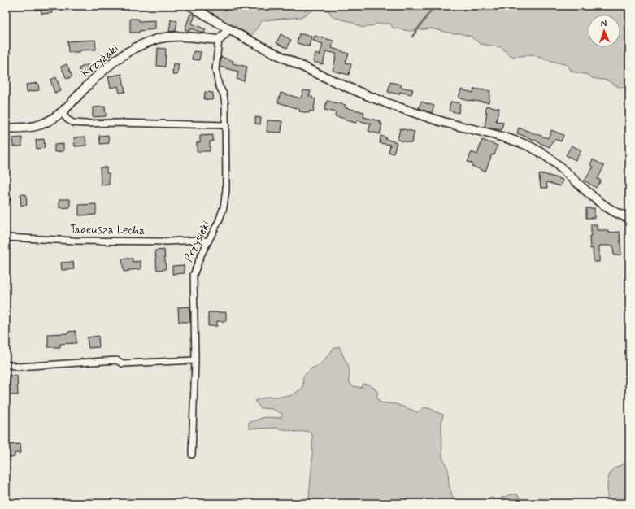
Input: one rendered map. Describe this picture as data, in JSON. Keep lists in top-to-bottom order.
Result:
{
  "streets": {
    "street": ["Krzyżaki", "Tadeusza Lecha", "Przysieki"]
  },
  "crossings": [
    ["Krzyżaki", "Przysieki"],
    ["Tadeusza Lecha", "Przysieki"]
  ],
  "north": "top"
}
